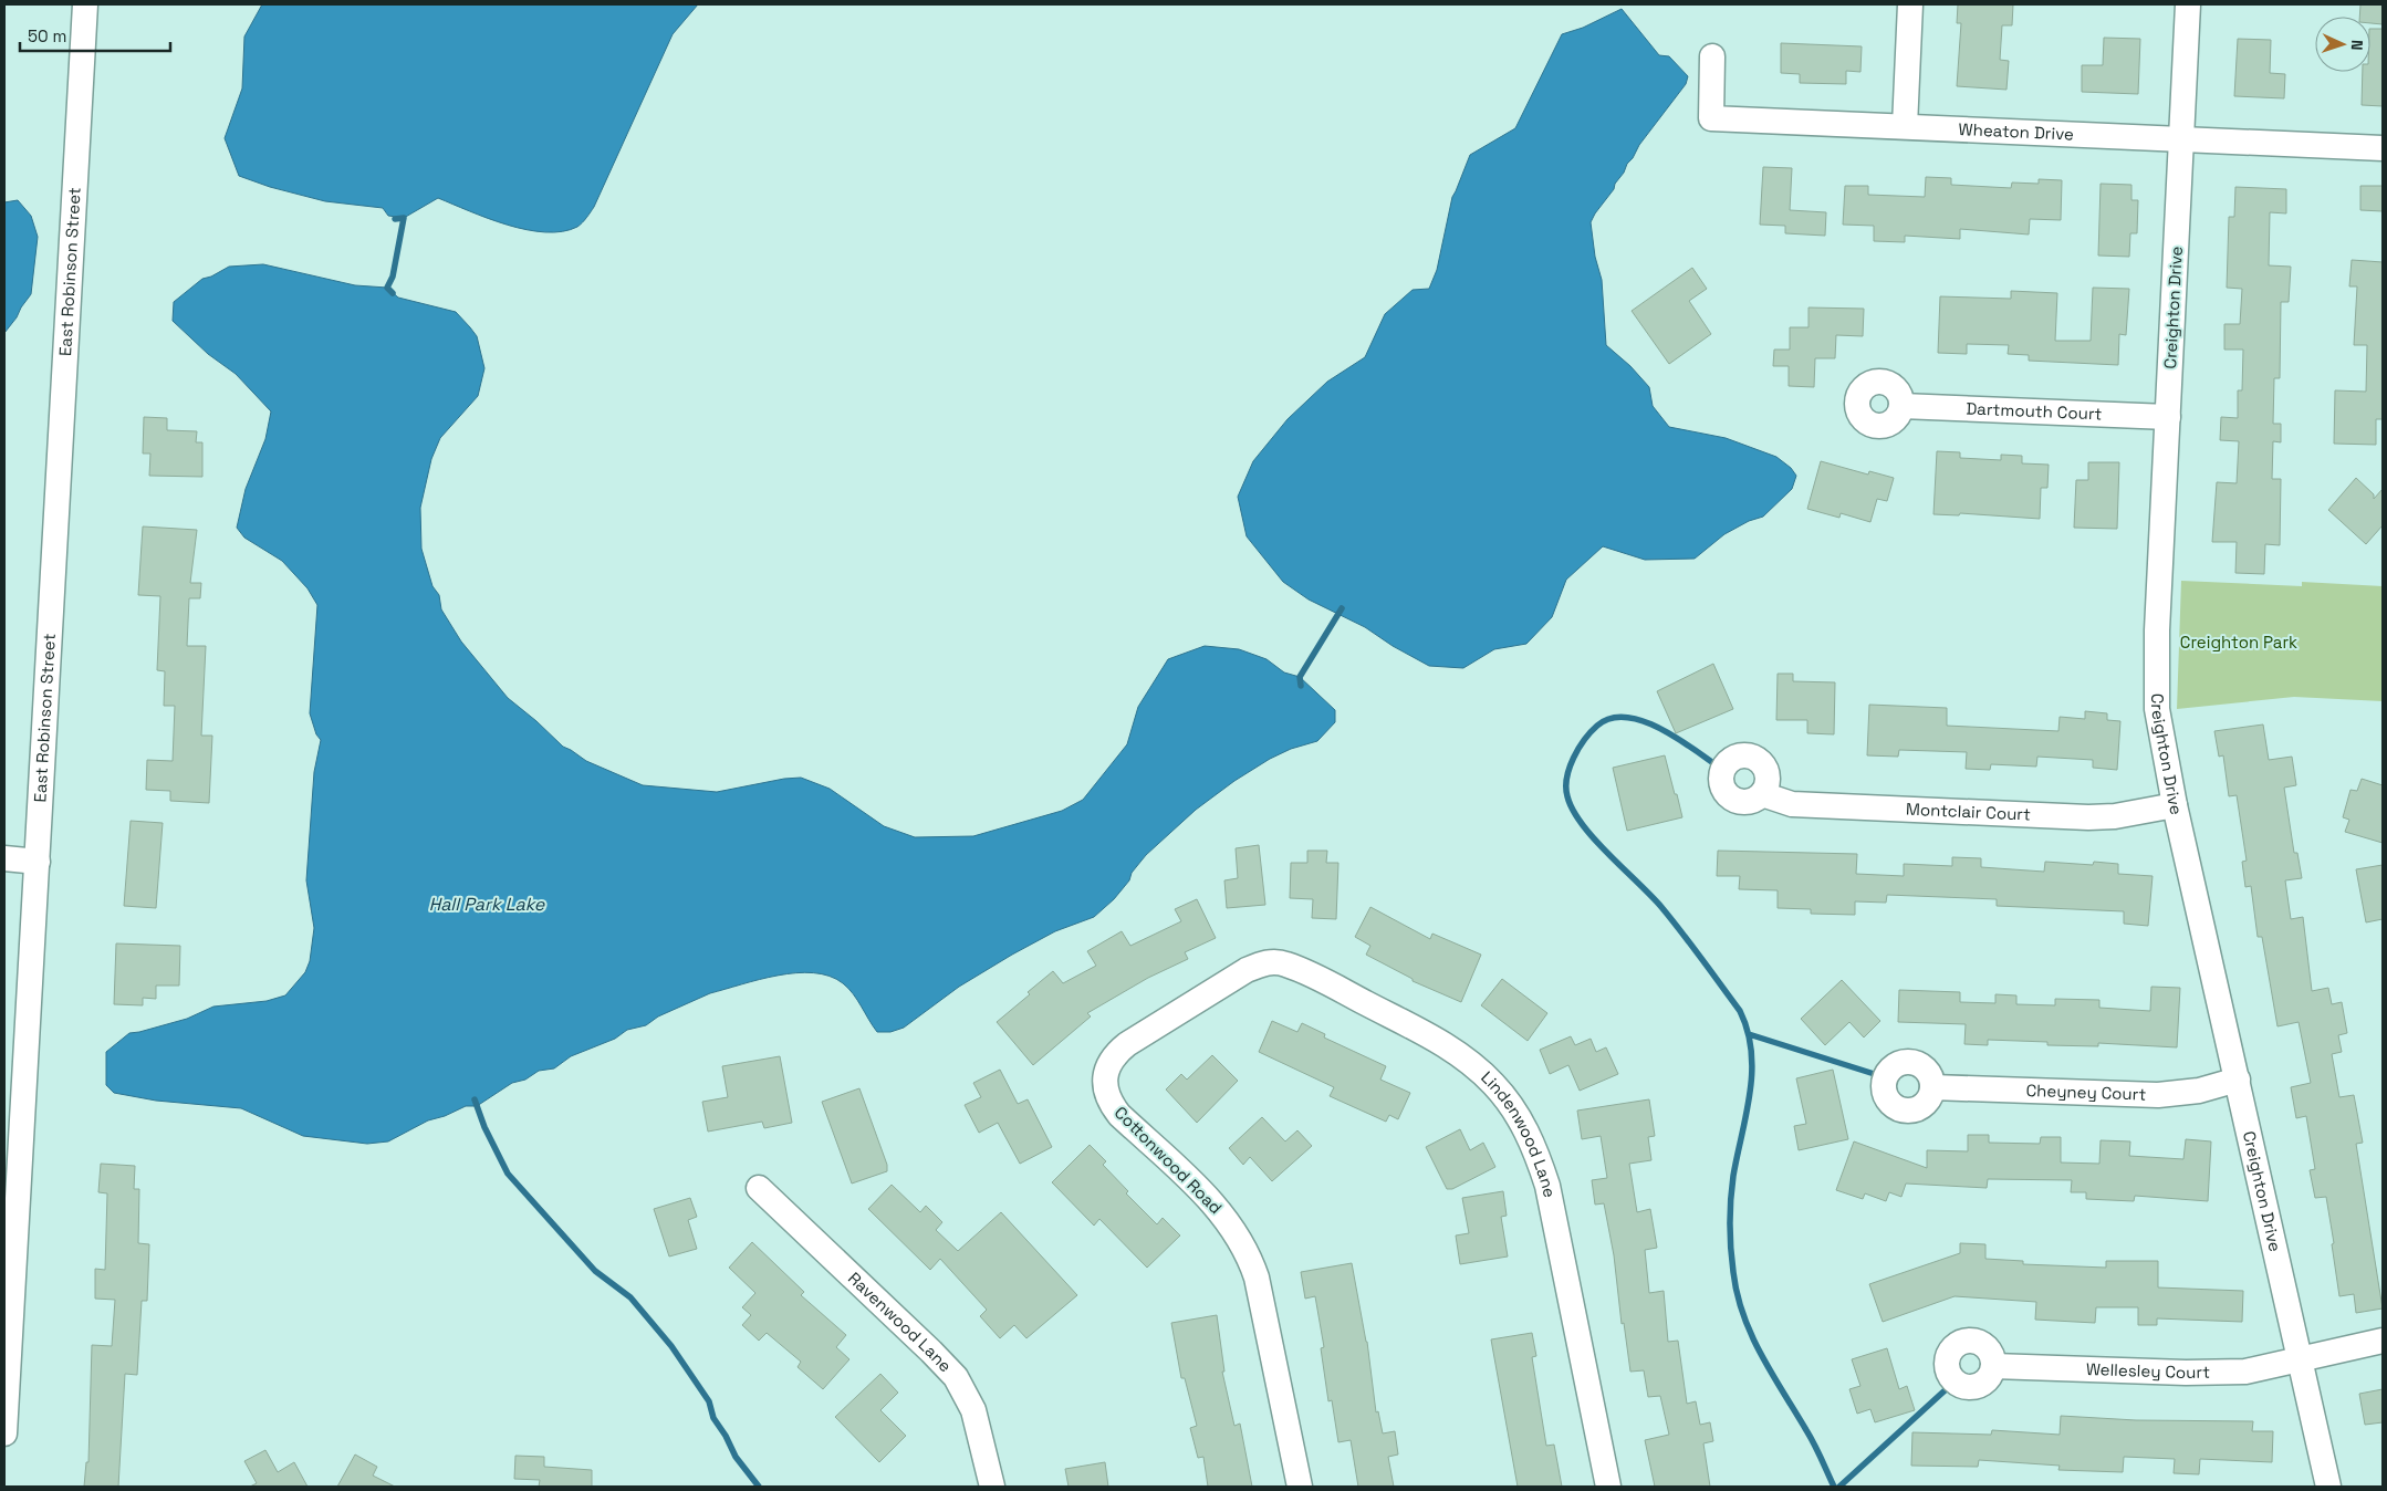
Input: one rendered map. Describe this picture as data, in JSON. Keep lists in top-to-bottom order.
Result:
{
  "streets": {
    "street": [
      "Wheaton Drive",
      "East Robinson Street",
      "Creighton Drive",
      "Dartmouth Court",
      "Montclair Court",
      "Cheyney Court",
      "Lindenwood Lane",
      "Cottonwood Road",
      "Ravenwood Lane",
      "Wellesley Court"
    ]
  },
  "crossings": [
    ["Wheaton Drive", "Creighton Drive"],
    ["Creighton Drive", "Dartmouth Court"],
    ["Creighton Drive", "Montclair Court"],
    ["Creighton Drive", "Cheyney Court"],
    ["Creighton Drive", "Wellesley Court"],
    ["Lindenwood Lane", "Cottonwood Road"]
  ],
  "water": ["Hall Park Lake"],
  "parks": ["Creighton Park"],
  "scale_bar": "50 m",
  "north": "right"
}
